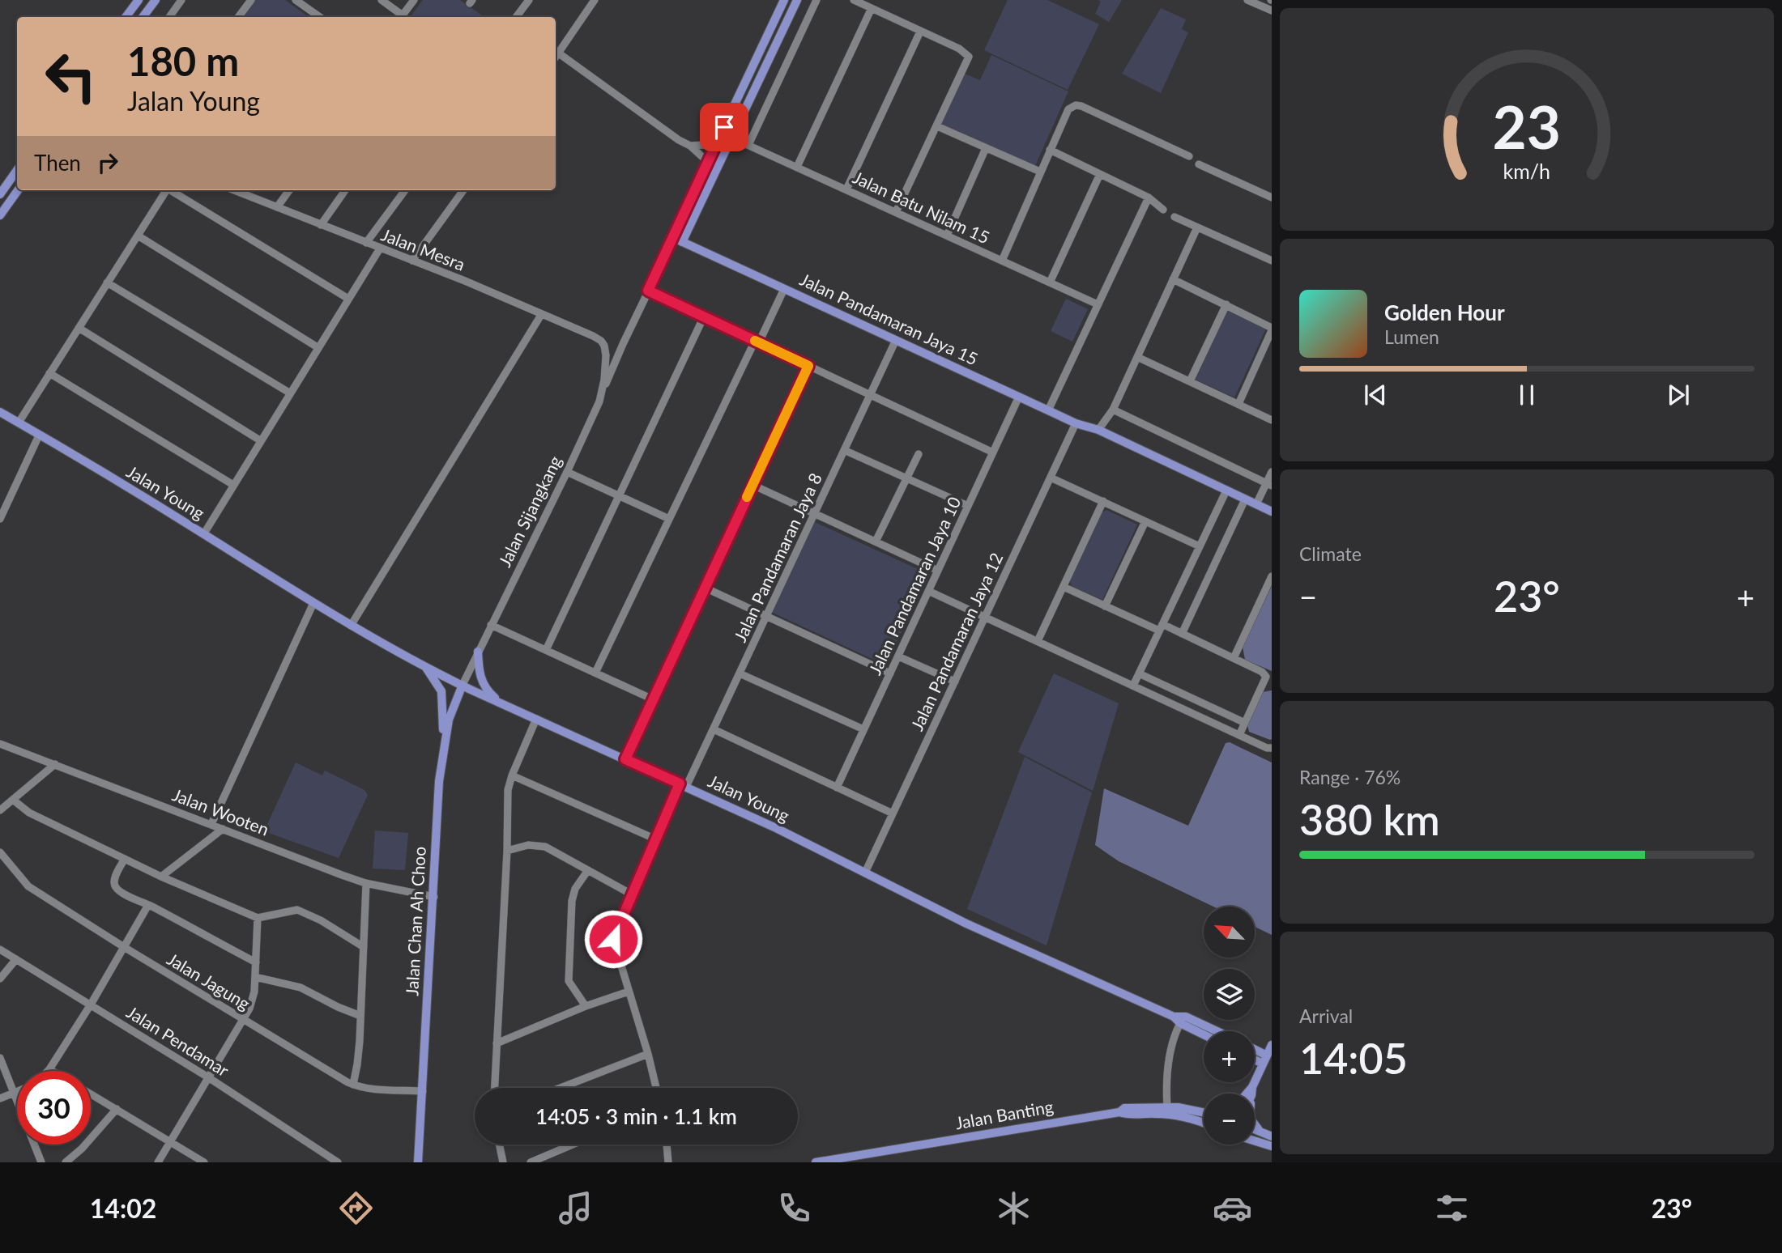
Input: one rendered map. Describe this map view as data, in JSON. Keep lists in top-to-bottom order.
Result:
{
  "streets": {
    "main road": [
      "Jalan Pandamaran Jaya 15",
      "Jalan Young",
      "Jalan Chan Ah Choo",
      "Jalan Banting"
    ],
    "street": [
      "Jalan Batu Nilam 15",
      "Jalan Mesra",
      "Jalan Sijangkang",
      "Jalan Pandamaran Jaya 8",
      "Jalan Pandamaran Jaya 10",
      "Jalan Pandamaran Jaya 12",
      "Jalan Wooten",
      "Jalan Jagung",
      "Jalan Pendamar"
    ]
  },
  "crossings": [
    ["Jalan Mesra", "Jalan Sijangkang"],
    ["Jalan Pandamaran Jaya 15", "Jalan Pandamaran Jaya 8"],
    ["Jalan Pandamaran Jaya 15", "Jalan Pandamaran Jaya 10"],
    ["Jalan Pandamaran Jaya 15", "Jalan Pandamaran Jaya 12"],
    ["Jalan Young", "Jalan Sijangkang"],
    ["Jalan Young", "Jalan Pandamaran Jaya 8"],
    ["Jalan Young", "Jalan Pandamaran Jaya 12"],
    ["Jalan Young", "Jalan Chan Ah Choo"],
    ["Jalan Sijangkang", "Jalan Chan Ah Choo"],
    ["Jalan Wooten", "Jalan Chan Ah Choo"],
    ["Jalan Chan Ah Choo", "Jalan Jagung"]
  ],
  "north": "top left",
  "page": {
    "turn": ["180 m", "Jalan Young"],
    "then": "Then",
    "song": ["Golden Hour", "Lumen"],
    "tile": [
      "Climate",
      ["Range · 76%", "380 km"],
      ["Arrival", "14:05"]
    ],
    "heat": ["−", "23°", "+"],
    "map_buttons": ["+", "−"],
    "limit": "30",
    "trip": "14:05 · 3 min · 1.1 km",
    "tabs": ["14:02", "23°"],
    "gauge": ["23", "km/h"]
  }
}
